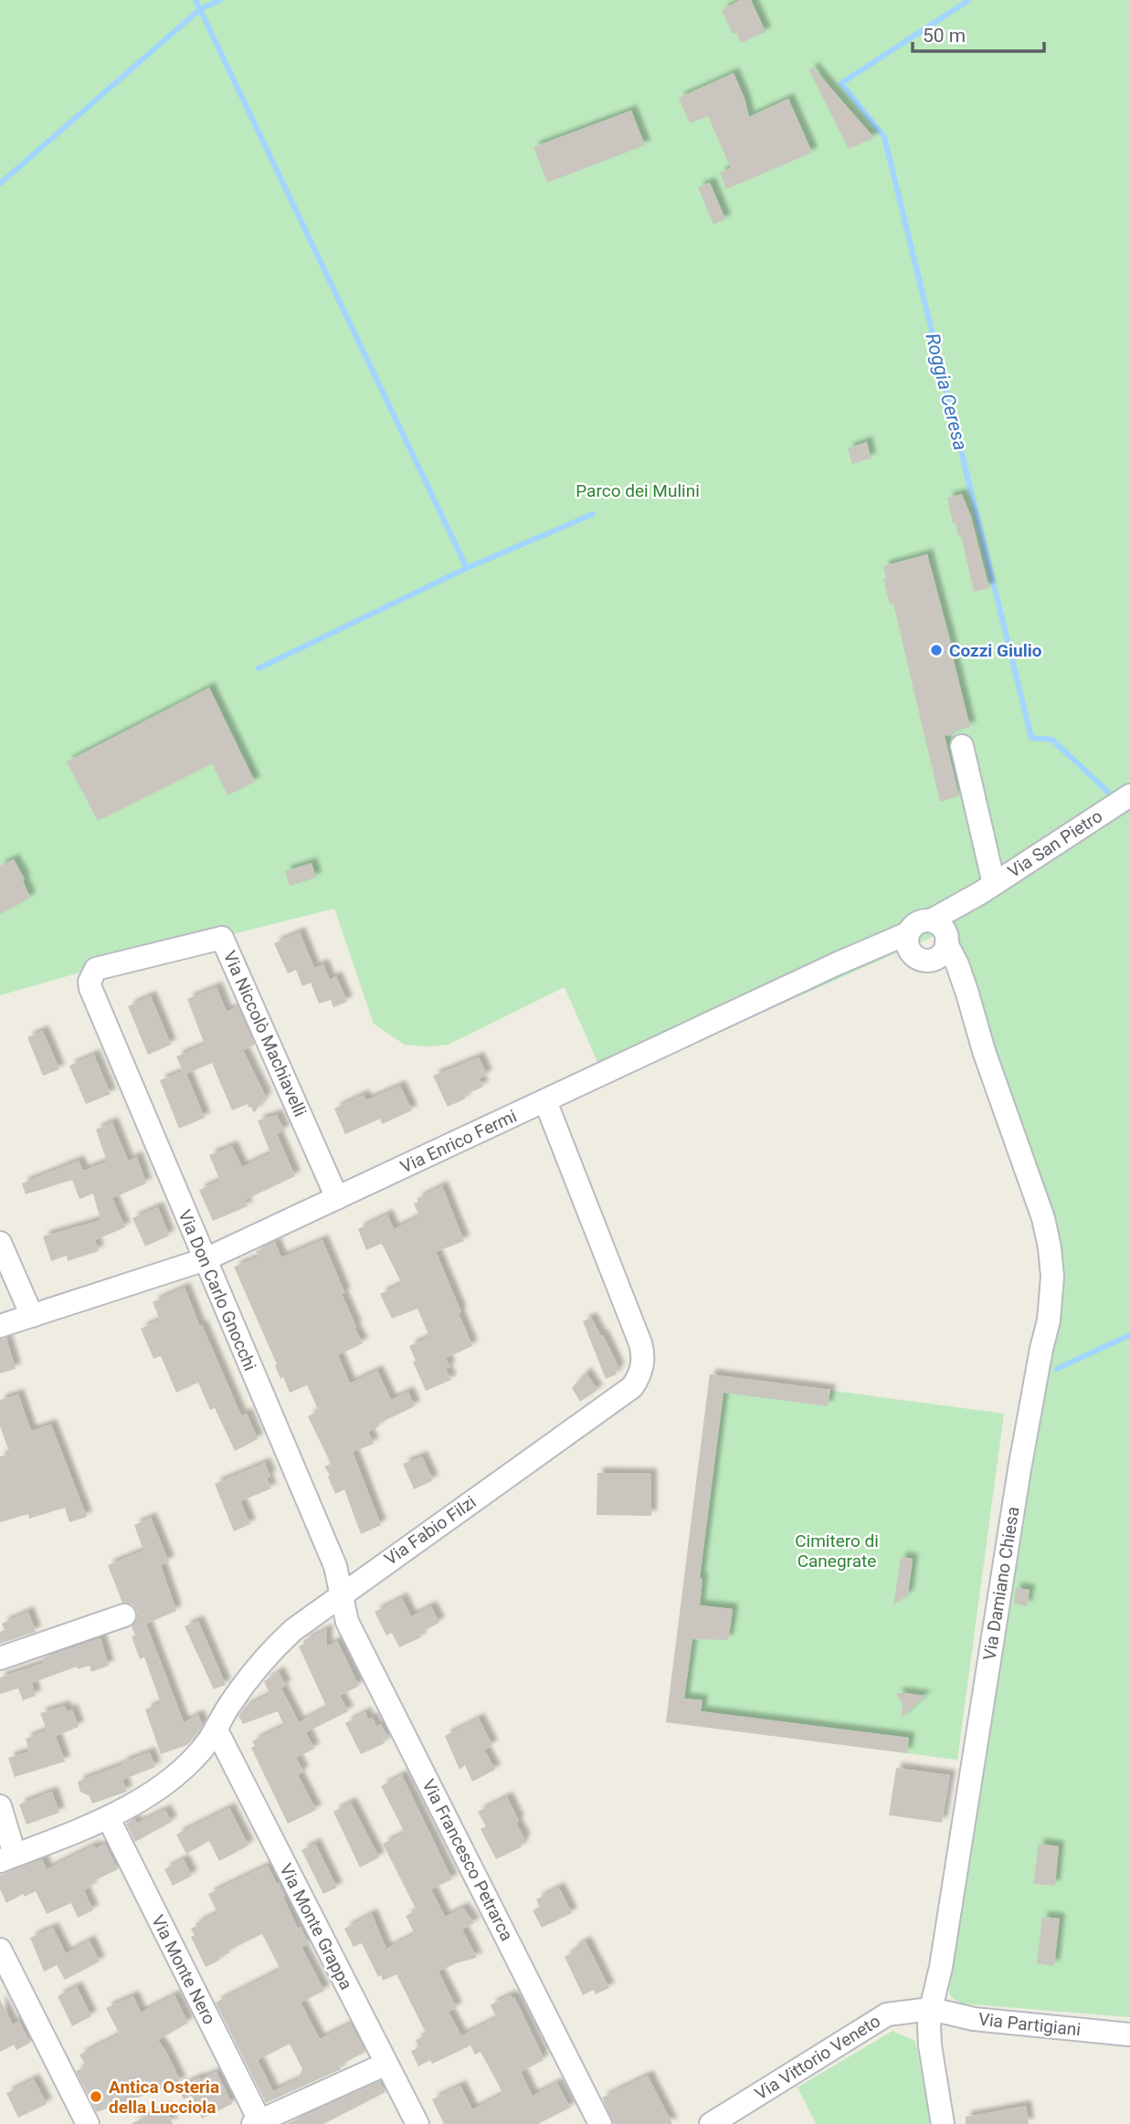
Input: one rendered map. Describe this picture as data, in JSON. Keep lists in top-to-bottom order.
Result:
{
  "streets": {
    "street": [
      "Via San Pietro",
      "Via Niccolò Machiavelli",
      "Via Enrico Fermi",
      "Via Don Carlo Gnocchi",
      "Via Fabio Filzi",
      "Via Damiano Chiesa",
      "Via Francesco Petrarca",
      "Via Monte Grappa",
      "Via Monte Nero",
      "Via Partigiani",
      "Via Vittorio Veneto"
    ]
  },
  "crossings": [
    ["Via San Pietro", "Via Enrico Fermi"],
    ["Via San Pietro", "Via Damiano Chiesa"],
    ["Via Niccolò Machiavelli", "Via Enrico Fermi"],
    ["Via Niccolò Machiavelli", "Via Don Carlo Gnocchi"],
    ["Via Enrico Fermi", "Via Don Carlo Gnocchi"],
    ["Via Enrico Fermi", "Via Fabio Filzi"],
    ["Via Enrico Fermi", "Via Damiano Chiesa"],
    ["Via Don Carlo Gnocchi", "Via Fabio Filzi"],
    ["Via Don Carlo Gnocchi", "Via Francesco Petrarca"],
    ["Via Fabio Filzi", "Via Francesco Petrarca"],
    ["Via Fabio Filzi", "Via Monte Grappa"],
    ["Via Fabio Filzi", "Via Monte Nero"],
    ["Via Damiano Chiesa", "Via Partigiani"],
    ["Via Damiano Chiesa", "Via Vittorio Veneto"],
    ["Via Partigiani", "Via Vittorio Veneto"]
  ],
  "water": ["Roggia Ceresa"],
  "parks": ["Parco dei Mulini", "Cimitero di Canegrate"],
  "places": ["Cozzi Giulio", "Antica Osteria della Lucciola"],
  "scale_bar": "50 m"
}
